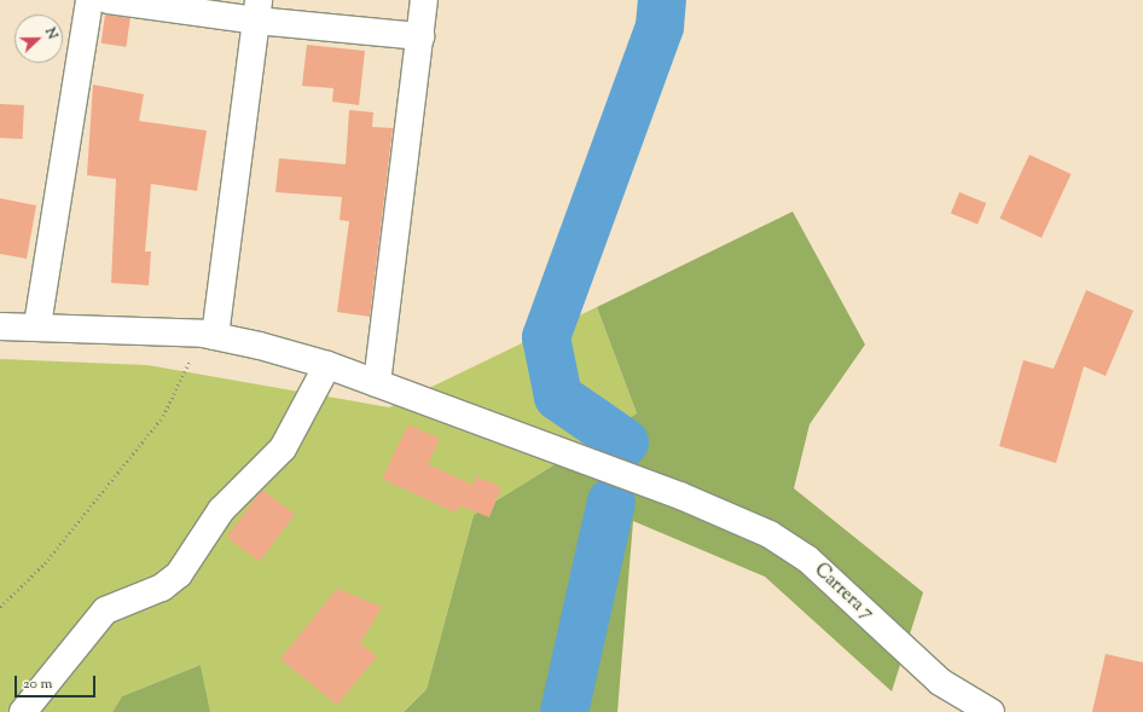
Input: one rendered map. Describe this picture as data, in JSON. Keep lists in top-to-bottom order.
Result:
{
  "streets": {
    "street": ["Carrera 7"]
  },
  "scale_bar": "20 m",
  "north": "right"
}
